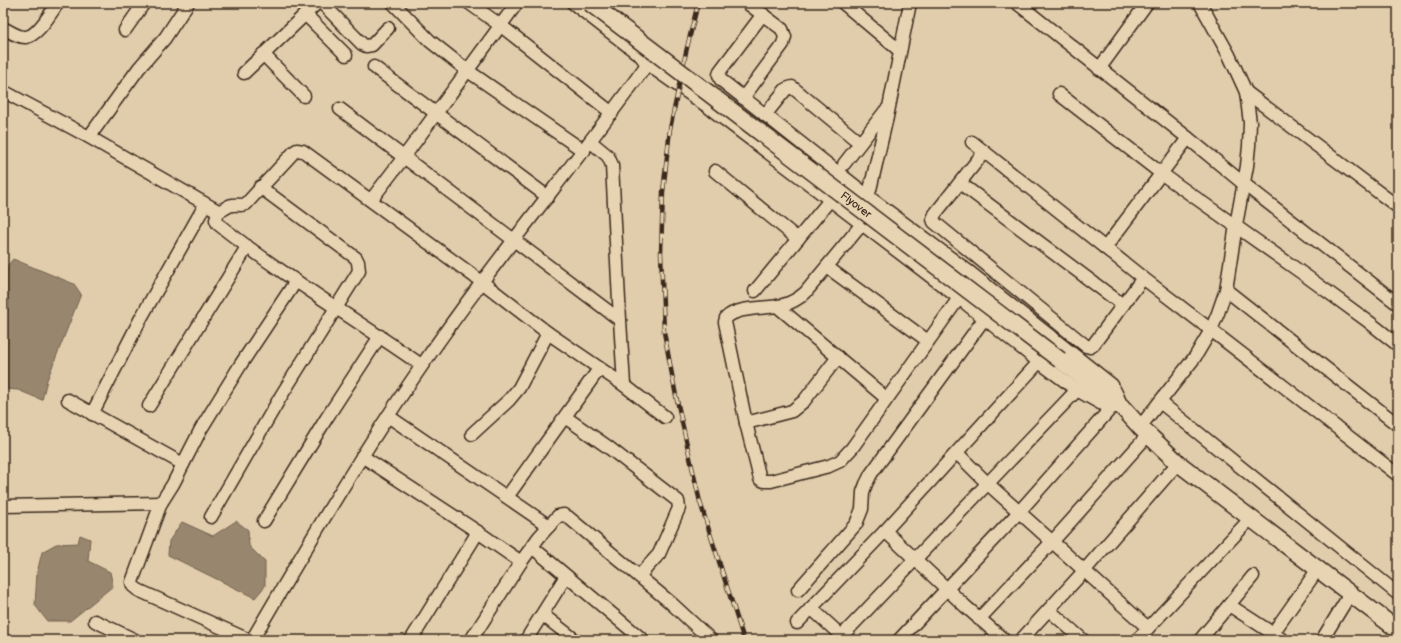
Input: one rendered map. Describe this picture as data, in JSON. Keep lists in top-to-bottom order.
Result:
{
  "streets": {
    "main road": ["Flyover"]
  }
}
